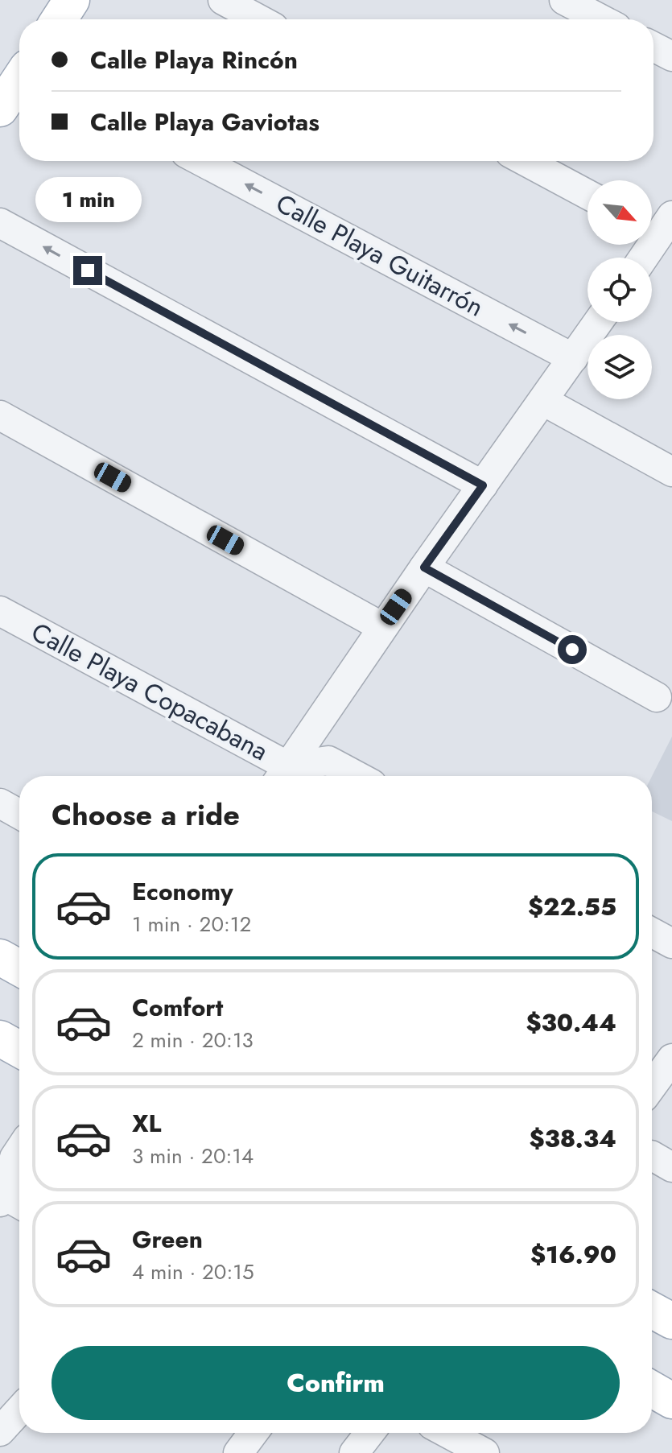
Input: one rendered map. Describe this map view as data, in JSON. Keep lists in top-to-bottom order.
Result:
{
  "streets": {
    "street": ["Calle Playa Guitarrón", "Calle Playa Copacabana"]
  },
  "north": "bottom right",
  "page": {
    "banner": ["Calle Playa Rincón", "Calle Playa Gaviotas"],
    "bubble": "1 min",
    "heading": "Choose a ride",
    "list": [
      {
        "name": "Economy",
        "note": "1 min · 20:12",
        "value": "$22.55"
      },
      {
        "name": "Comfort",
        "note": "2 min · 20:13",
        "value": "$30.44"
      },
      {
        "name": "XL",
        "note": "3 min · 20:14",
        "value": "$38.34"
      },
      {
        "name": "Green",
        "note": "4 min · 20:15",
        "value": "$16.90"
      }
    ],
    "buttons": "Confirm"
  }
}
